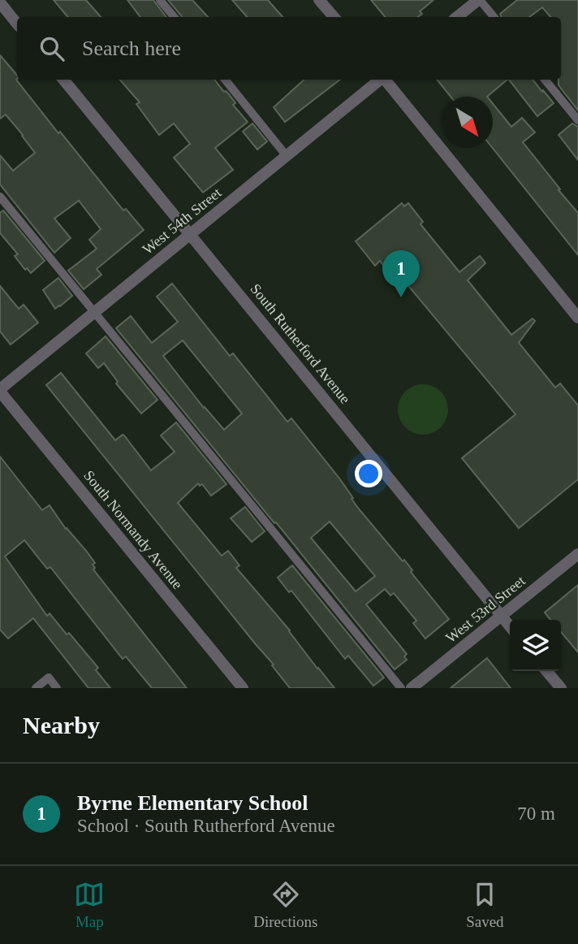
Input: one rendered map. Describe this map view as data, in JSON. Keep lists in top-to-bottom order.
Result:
{
  "streets": {
    "street": [
      "West 54th Street",
      "South Rutherford Avenue",
      "South Normandy Avenue",
      "West 53rd Street"
    ]
  },
  "crossings": [
    ["West 54th Street", "South Rutherford Avenue"],
    ["West 54th Street", "South Normandy Avenue"],
    ["South Rutherford Avenue", "West 53rd Street"]
  ],
  "north": "bottom right",
  "page": {
    "search": "Search here",
    "pins": "1",
    "heading": "Nearby",
    "list": [
      {
        "mark": "1",
        "name": "Byrne Elementary School",
        "note": "School · South Rutherford Avenue",
        "value": "70 m"
      }
    ],
    "nav": ["Map", "Directions", "Saved"]
  }
}
